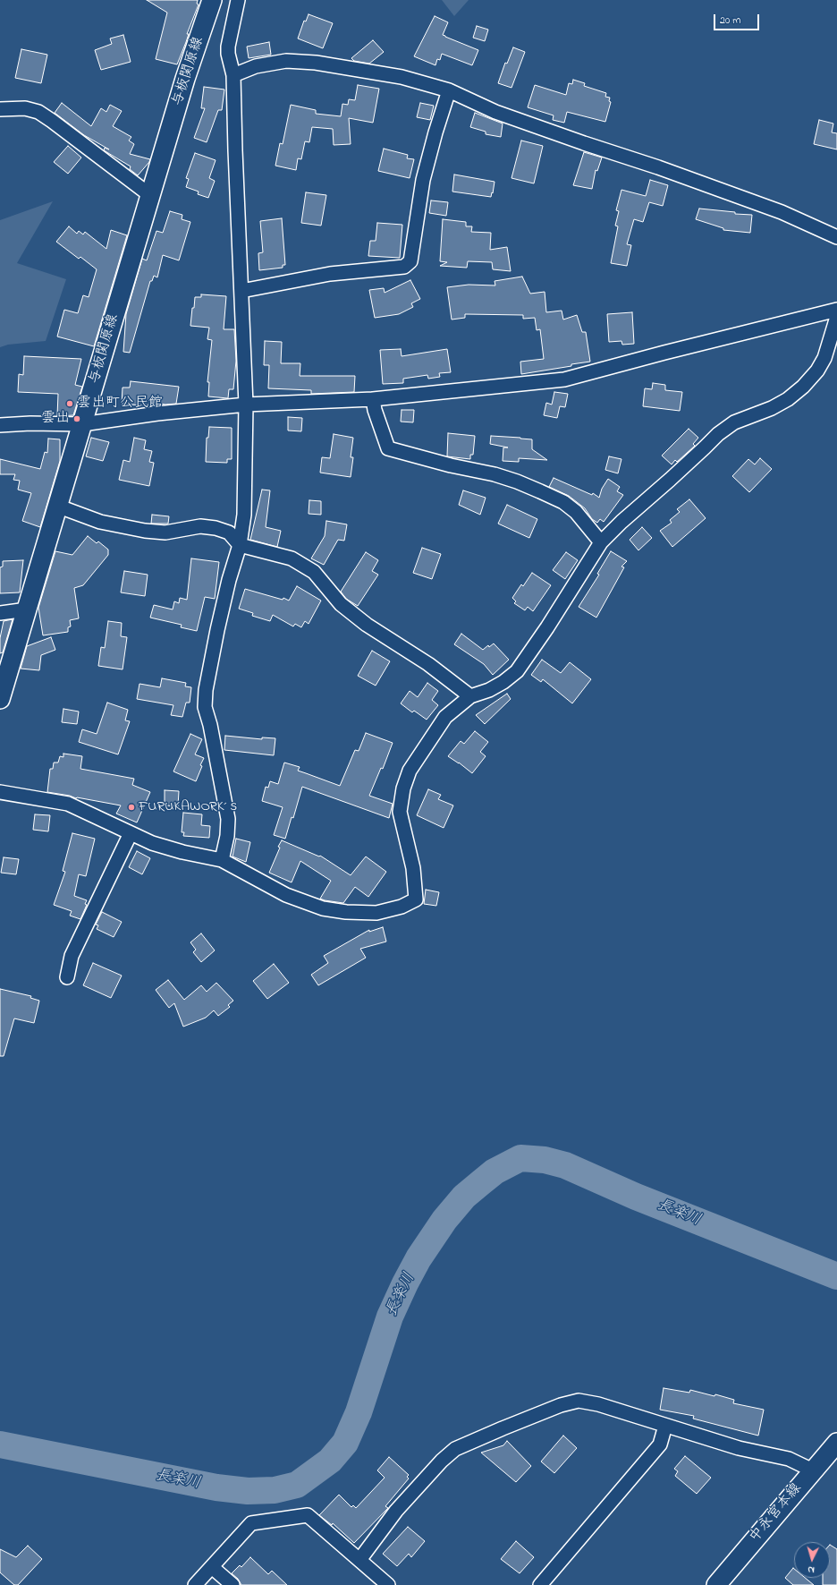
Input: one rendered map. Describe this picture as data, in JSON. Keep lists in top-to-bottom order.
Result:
{
  "streets": {
    "main road": ["与板関原線", "中永宮本線"]
  },
  "water": ["長楽川"],
  "places": ["雲出町公民館", "雲出", "FURUKAWORK´ｓ"],
  "scale_bar": "20 m",
  "north": "bottom"
}
